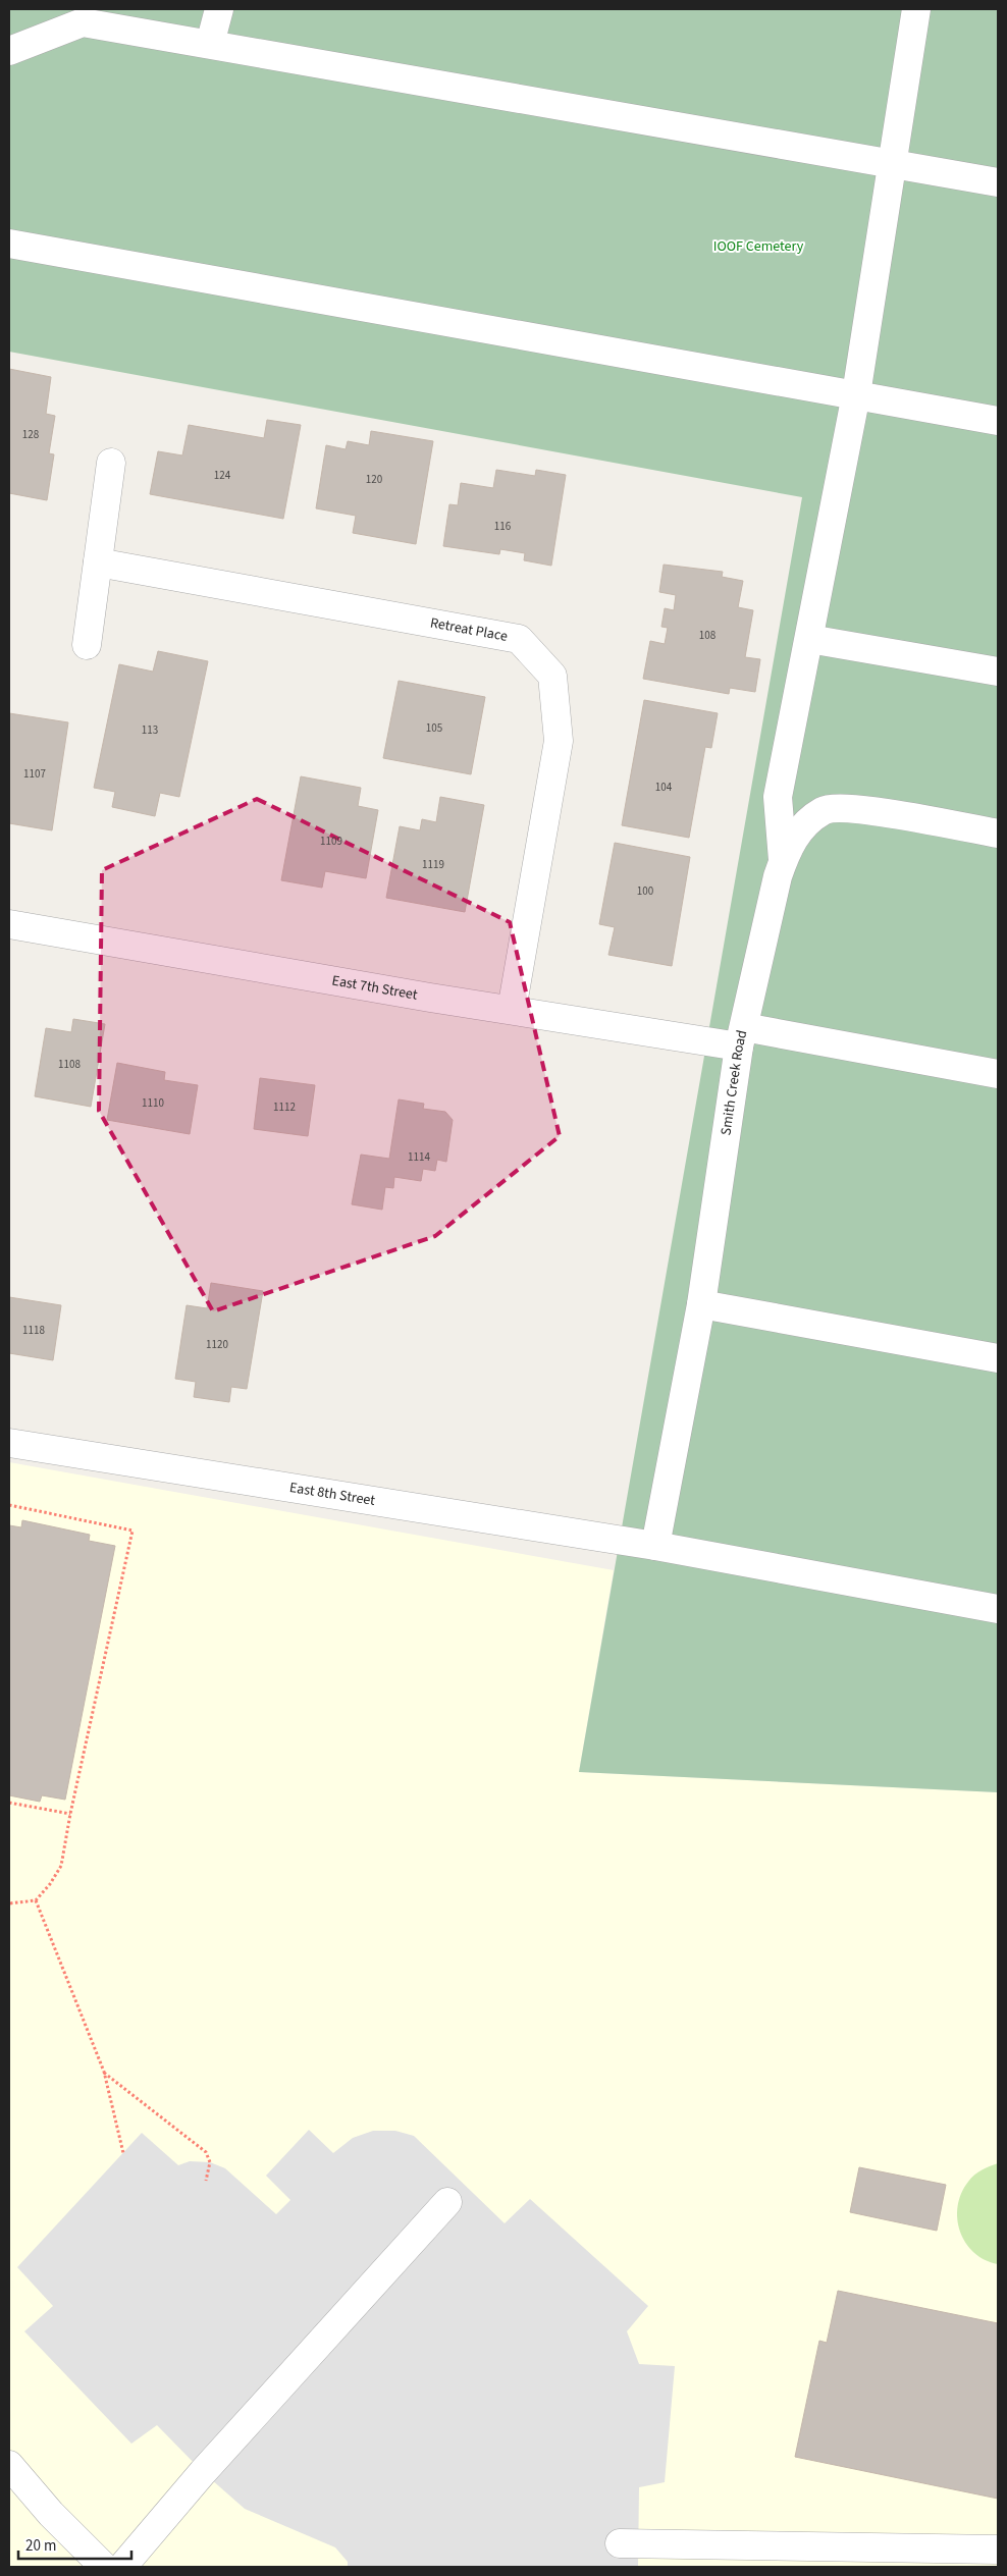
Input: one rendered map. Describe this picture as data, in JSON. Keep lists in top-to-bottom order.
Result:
{
  "streets": {
    "street": [
      "Retreat Place",
      "East 7th Street",
      "Smith Creek Road",
      "East 8th Street"
    ]
  },
  "crossings": [
    ["Retreat Place", "East 7th Street"],
    ["East 7th Street", "Smith Creek Road"],
    ["Smith Creek Road", "East 8th Street"]
  ],
  "parks": ["IOOF Cemetery"],
  "house_numbers": [
    "128",
    "124",
    "120",
    "116",
    "108",
    "105",
    "113",
    "1107",
    "104",
    "1109",
    "1119",
    "100",
    "1108",
    "1110",
    "1112",
    "1114",
    "1118",
    "1120"
  ],
  "scale_bar": "20 m"
}
